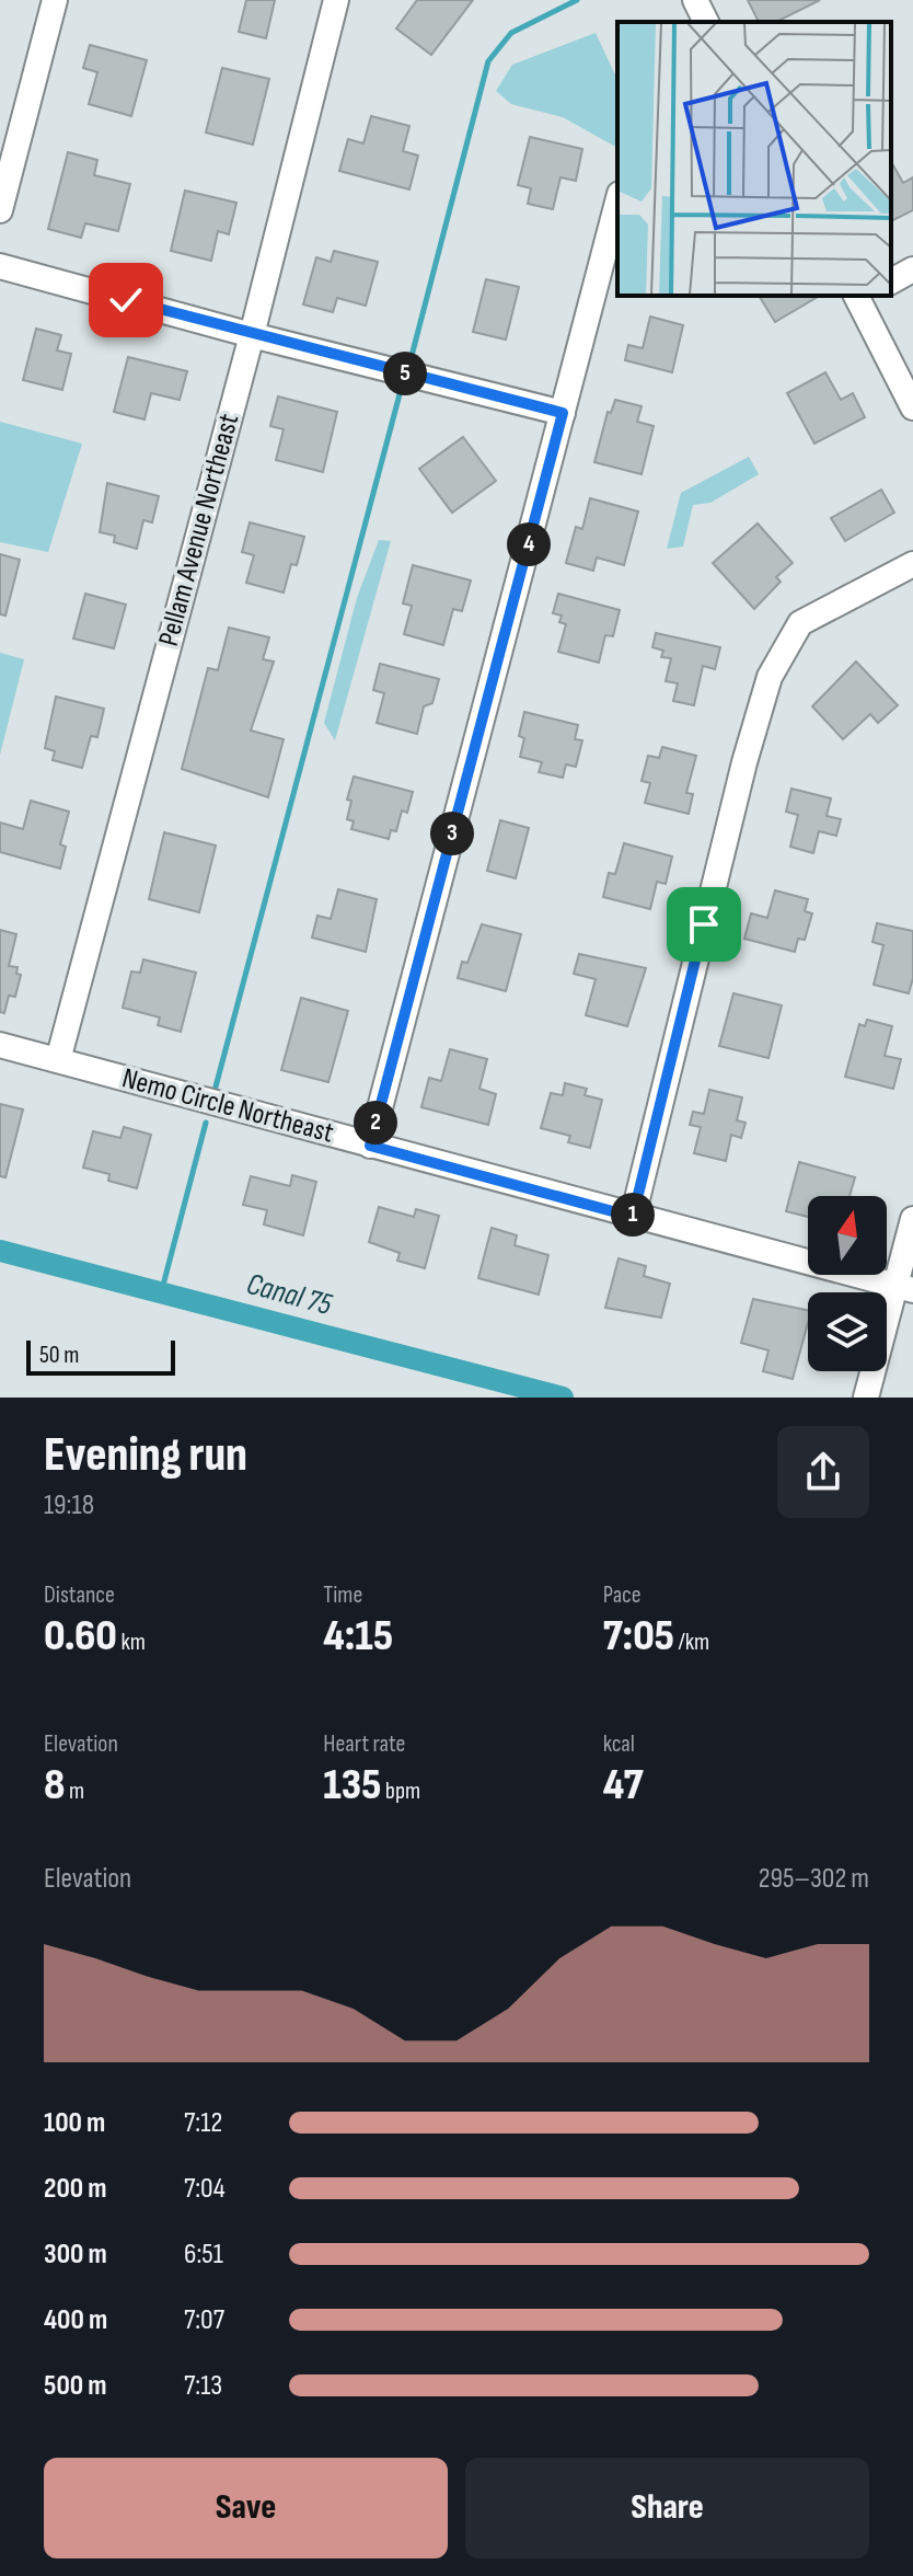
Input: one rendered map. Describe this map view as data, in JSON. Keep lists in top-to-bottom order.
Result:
{
  "streets": {
    "street": ["Pellam Avenue Northeast", "Nemo Circle Northeast"]
  },
  "crossings": [
    ["Pellam Avenue Northeast", "Nemo Circle Northeast"]
  ],
  "water": ["Canal 75"],
  "scale_bar": "50 m",
  "north": "top",
  "page": {
    "pins": [
      "5",
      "4",
      "3",
      "2",
      "1"
    ],
    "scale": "50 m",
    "heading": ["Evening run", "19:18"],
    "stats": [
      ["Distance", "0.60 km"],
      ["Time", "4:15"],
      ["Pace", "7:05 /km"],
      ["Elevation", "8 m"],
      ["Heart rate", "135 bpm"],
      ["kcal", "47"]
    ],
    "chart": ["Elevation", "295–302 m"],
    "list": [
      {
        "name": "100 m",
        "note": "7:12"
      },
      {
        "name": "200 m",
        "note": "7:04"
      },
      {
        "name": "300 m",
        "note": "6:51"
      },
      {
        "name": "400 m",
        "note": "7:07"
      },
      {
        "name": "500 m",
        "note": "7:13"
      }
    ],
    "buttons": ["Save", "Share"]
  }
}
